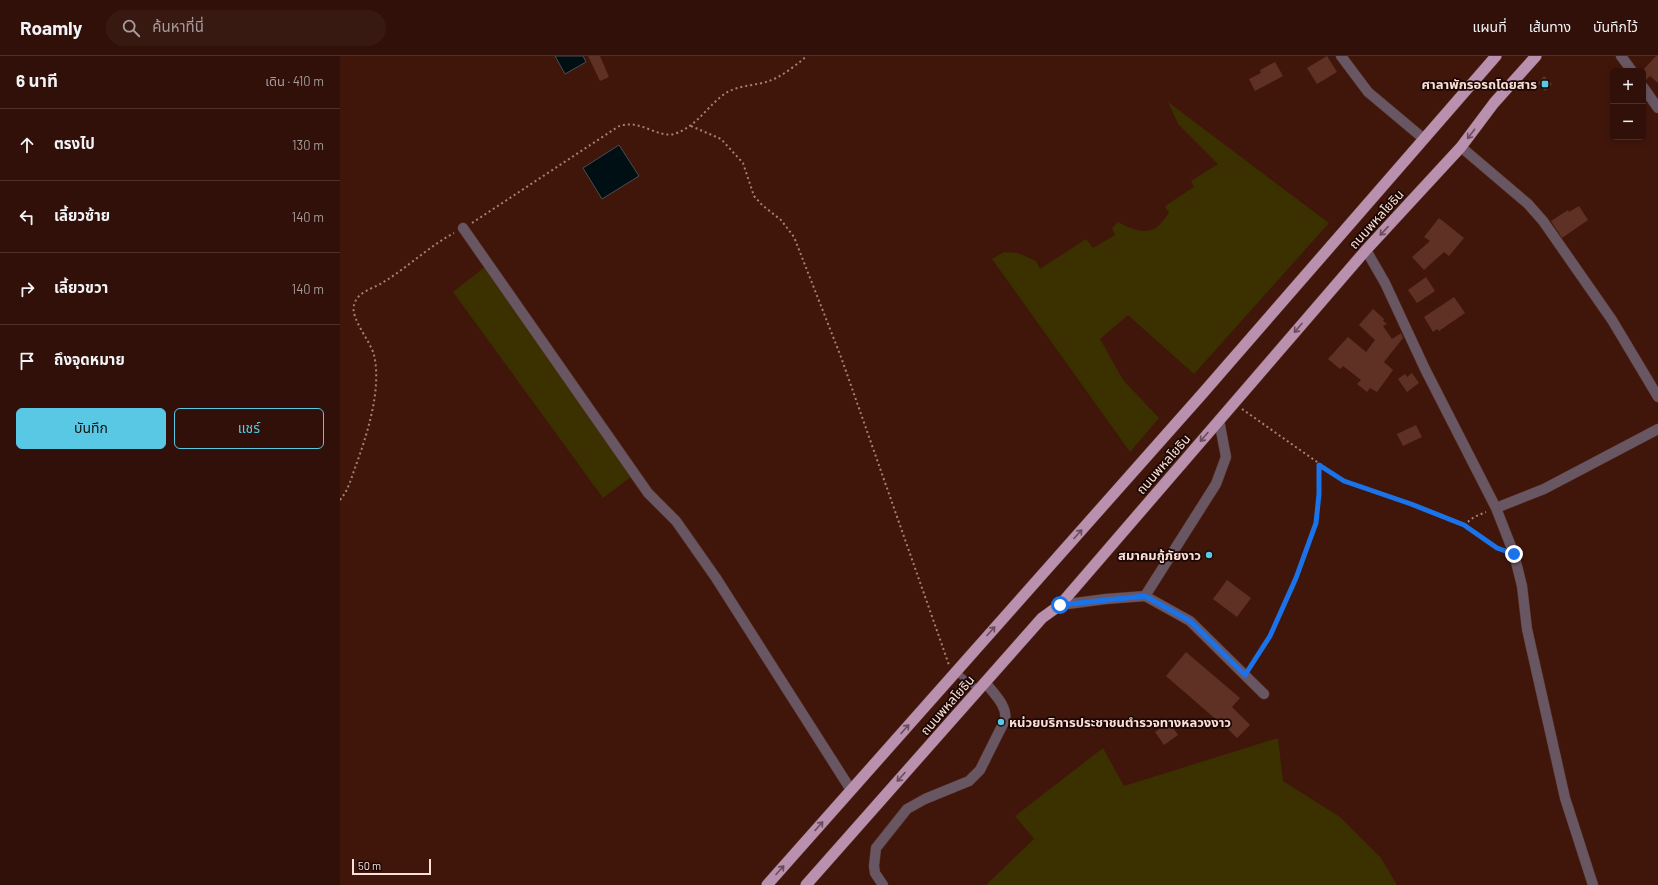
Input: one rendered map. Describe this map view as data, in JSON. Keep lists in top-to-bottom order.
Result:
{
  "streets": {
    "highway": ["ถนนพหลโยธิน"]
  },
  "places": {
    "transit": ["ศาลาพักรอรถโดยสาร"],
    "other": ["สมาคมกู้ภัยงาว", "หน่วยบริการประชาชนตำรวจทางหลวงงาว"]
  },
  "scale_bar": "50 m",
  "page": {
    "header": "Roamly",
    "search": "ค้นหาที่นี่",
    "nav": ["แผนที่", "เส้นทาง", "บันทึกไว้"],
    "heading": ["6 นาที", "เดิน · 410 m"],
    "map_buttons": ["+", "−"],
    "list": [
      ["ตรงไป", "130 m"],
      ["เลี้ยวซ้าย", "140 m"],
      ["เลี้ยวขวา", "140 m"],
      "ถึงจุดหมาย"
    ],
    "buttons": ["บันทึก", "แชร์"],
    "scale": "50 m"
  }
}
